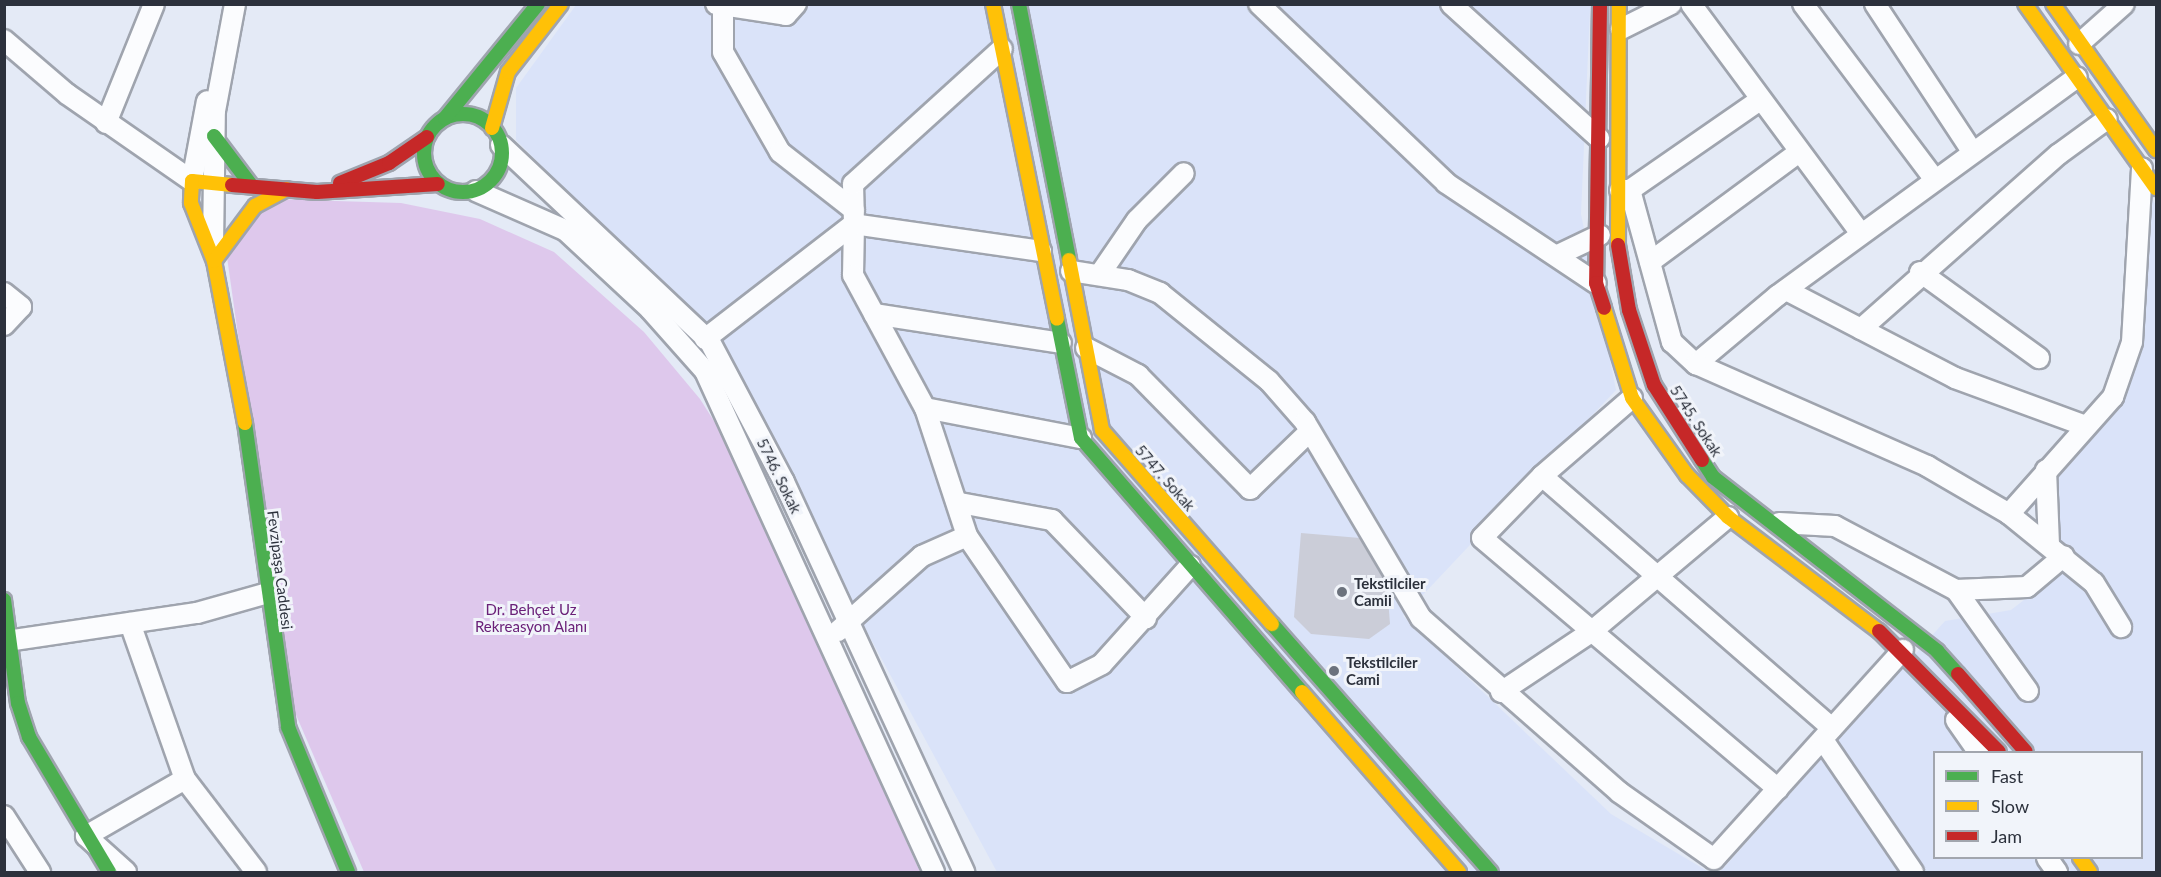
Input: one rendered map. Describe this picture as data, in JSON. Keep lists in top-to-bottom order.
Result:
{
  "streets": {
    "main road": ["5745. Sokak", "5747. Sokak", "Fevzipaşa Caddesi"],
    "street": ["5746. Sokak"]
  },
  "parks": ["Dr. Behçet Uz Rekreasyon Alanı"],
  "places": ["Tekstilciler Camii", "Tekstilciler Cami"],
  "legend": ["Fast", "Slow", "Jam"]
}
